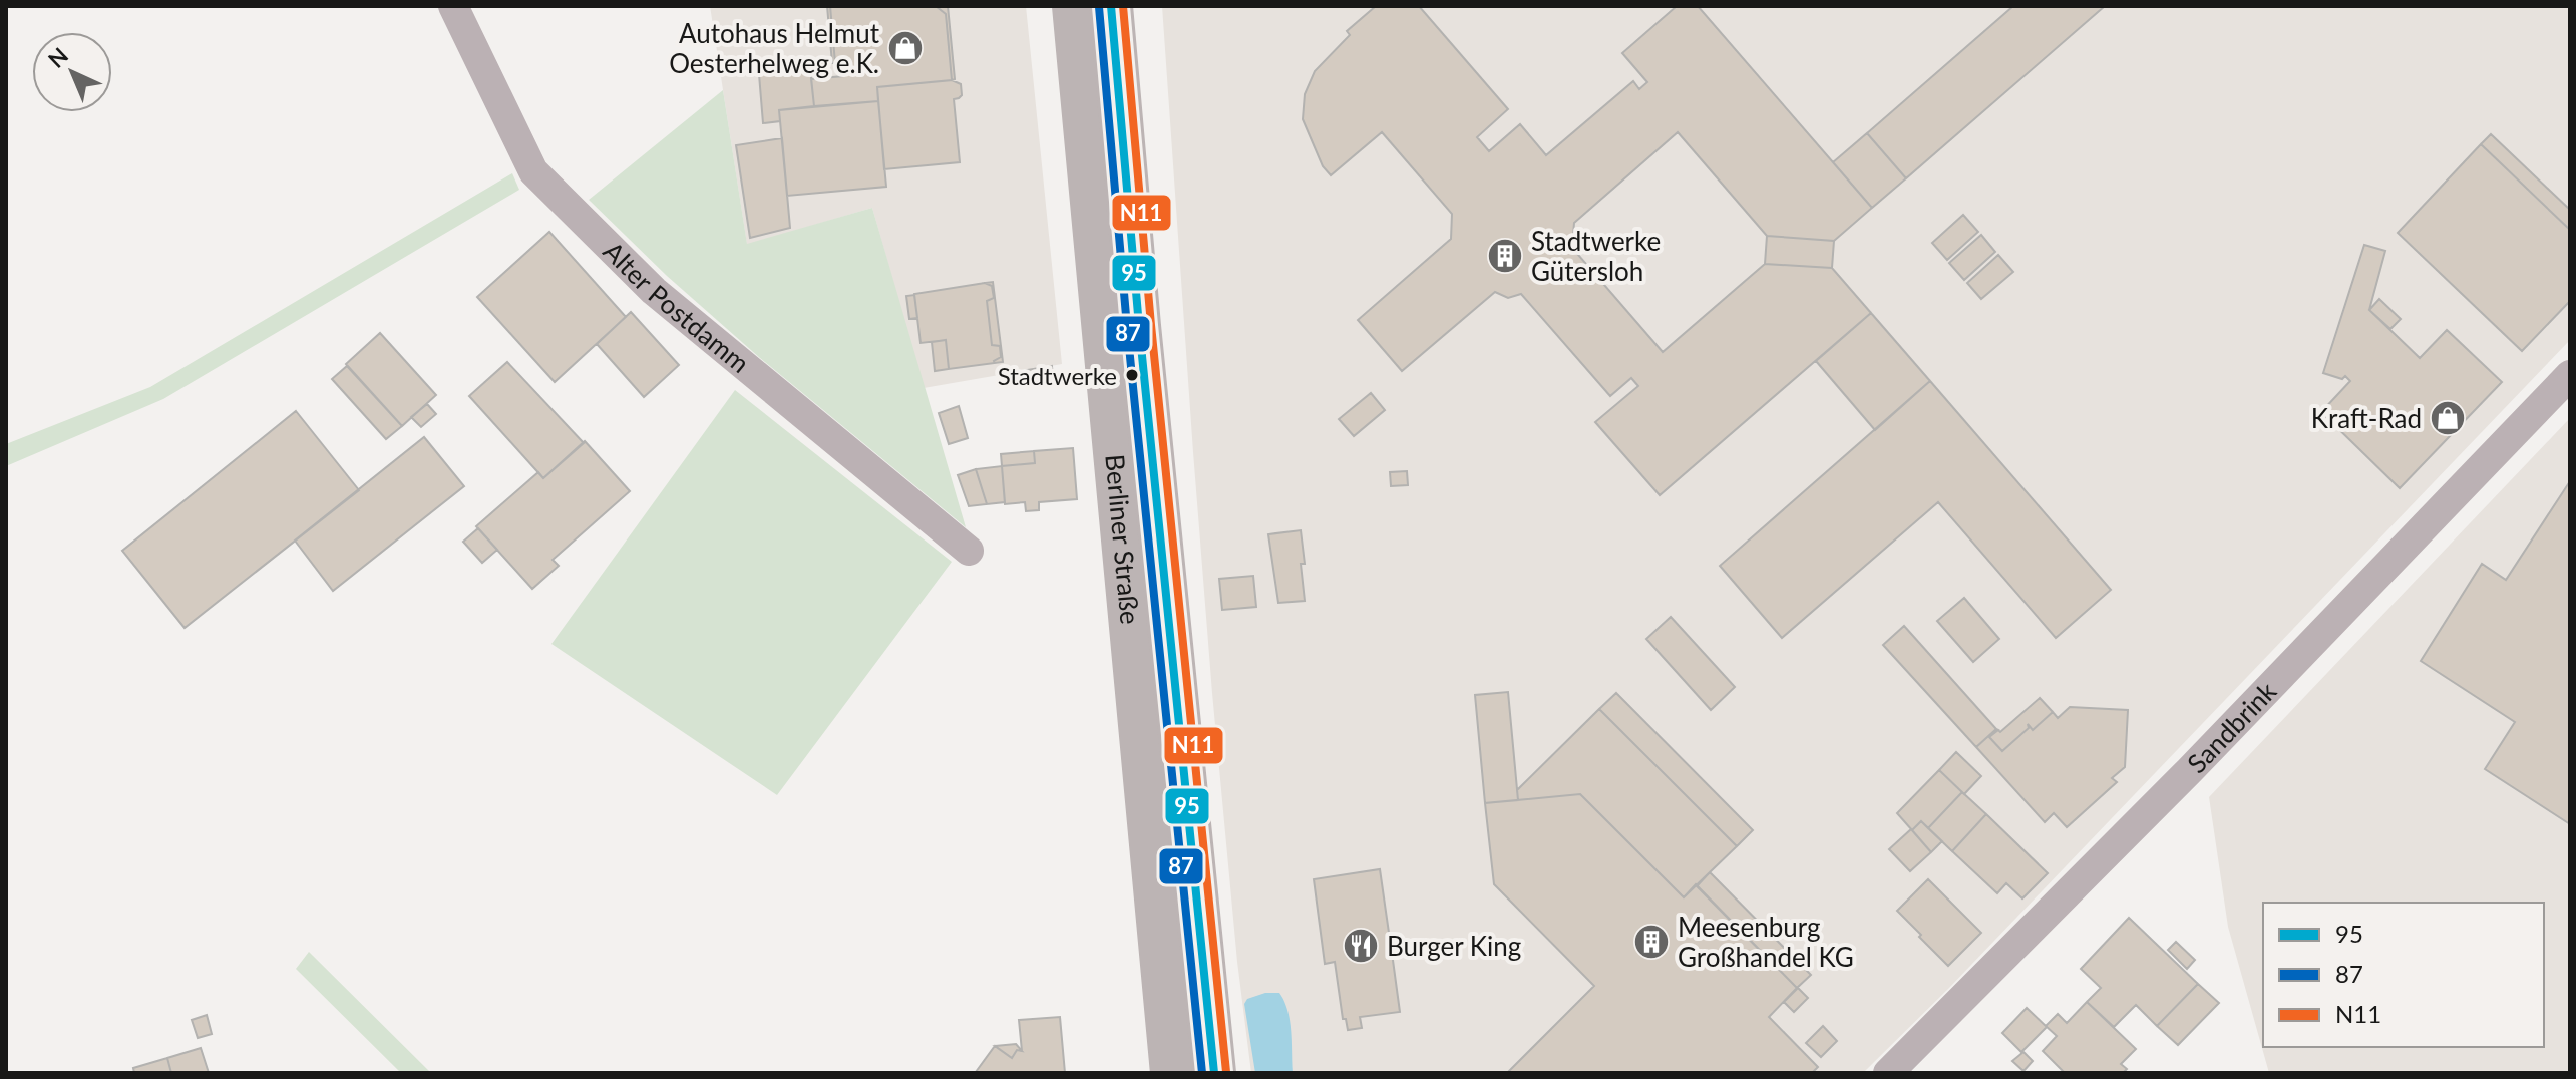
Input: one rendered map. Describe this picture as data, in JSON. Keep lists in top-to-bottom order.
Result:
{
  "streets": {
    "main road": ["Berliner Straße"],
    "street": ["Alter Postdamm", "Sandbrink"]
  },
  "places": {
    "shop": ["Autohaus Helmut Oesterhelweg e.K.", "Kraft-Rad"],
    "building": ["Stadtwerke Gütersloh", "Meesenburg Großhandel KG"],
    "other": ["Stadtwerke"],
    "restaurant": ["Burger King"]
  },
  "lines": ["transit line 95", "transit line N11", "transit line 87"],
  "legend": ["95", "87", "N11"],
  "north": "top left"
}
